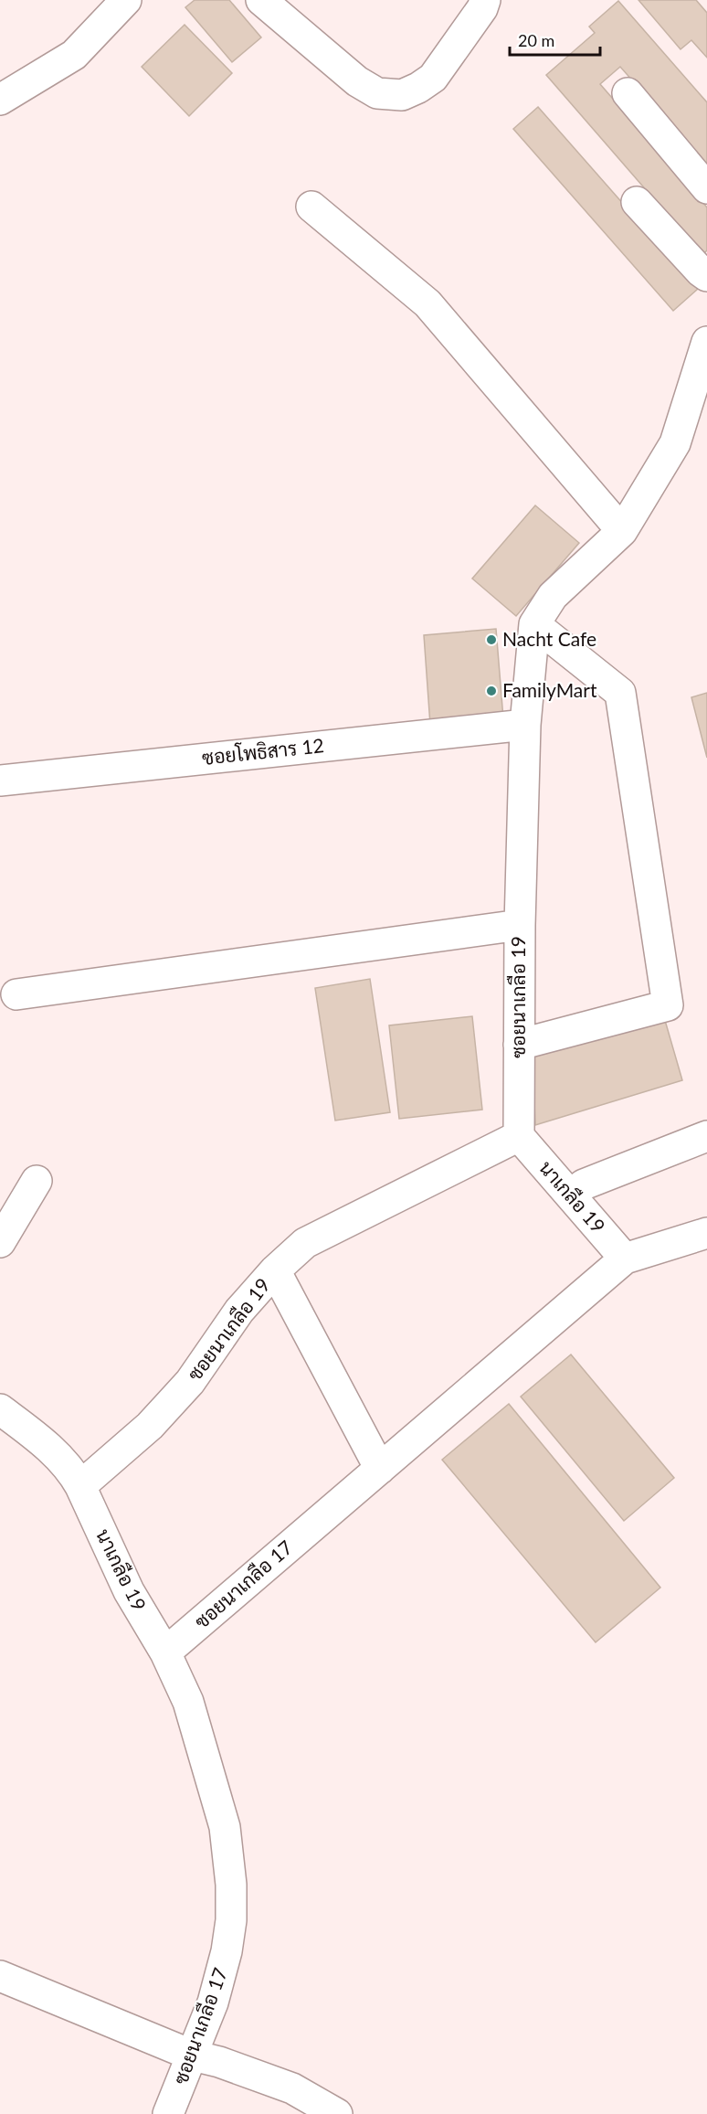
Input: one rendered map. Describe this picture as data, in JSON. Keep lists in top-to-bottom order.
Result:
{
  "streets": {
    "street": [
      "ซอยโพธิสาร 12",
      "ซอยนาเกลือ 19",
      "นาเกลือ 19",
      "ซอยนาเกลือ 17"
    ]
  },
  "crossings": [
    ["ซอยโพธิสาร 12", "ซอยนาเกลือ 19"],
    ["ซอยนาเกลือ 19", "นาเกลือ 19"],
    ["นาเกลือ 19", "ซอยนาเกลือ 17"]
  ],
  "places": ["Nacht Cafe", "FamilyMart"],
  "scale_bar": "20 m"
}
